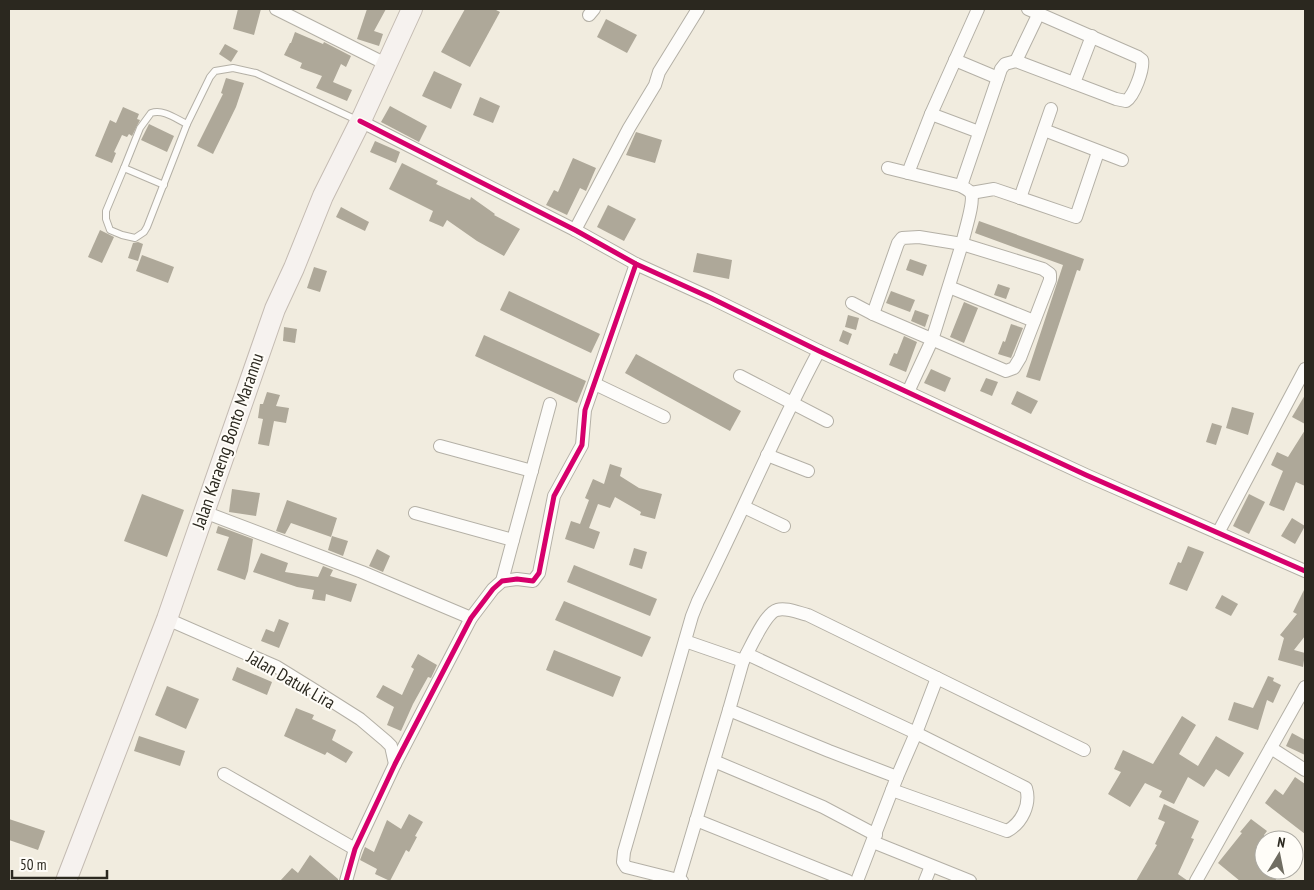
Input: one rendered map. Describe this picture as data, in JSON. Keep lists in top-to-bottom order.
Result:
{
  "streets": {
    "main road": ["Jalan Karaeng Bonto Marannu"],
    "street": ["Jalan Datuk Lira"]
  },
  "crossings": [
    ["Jalan Karaeng Bonto Marannu", "Jalan Datuk Lira"]
  ],
  "scale_bar": "50 m",
  "north": "top"
}
